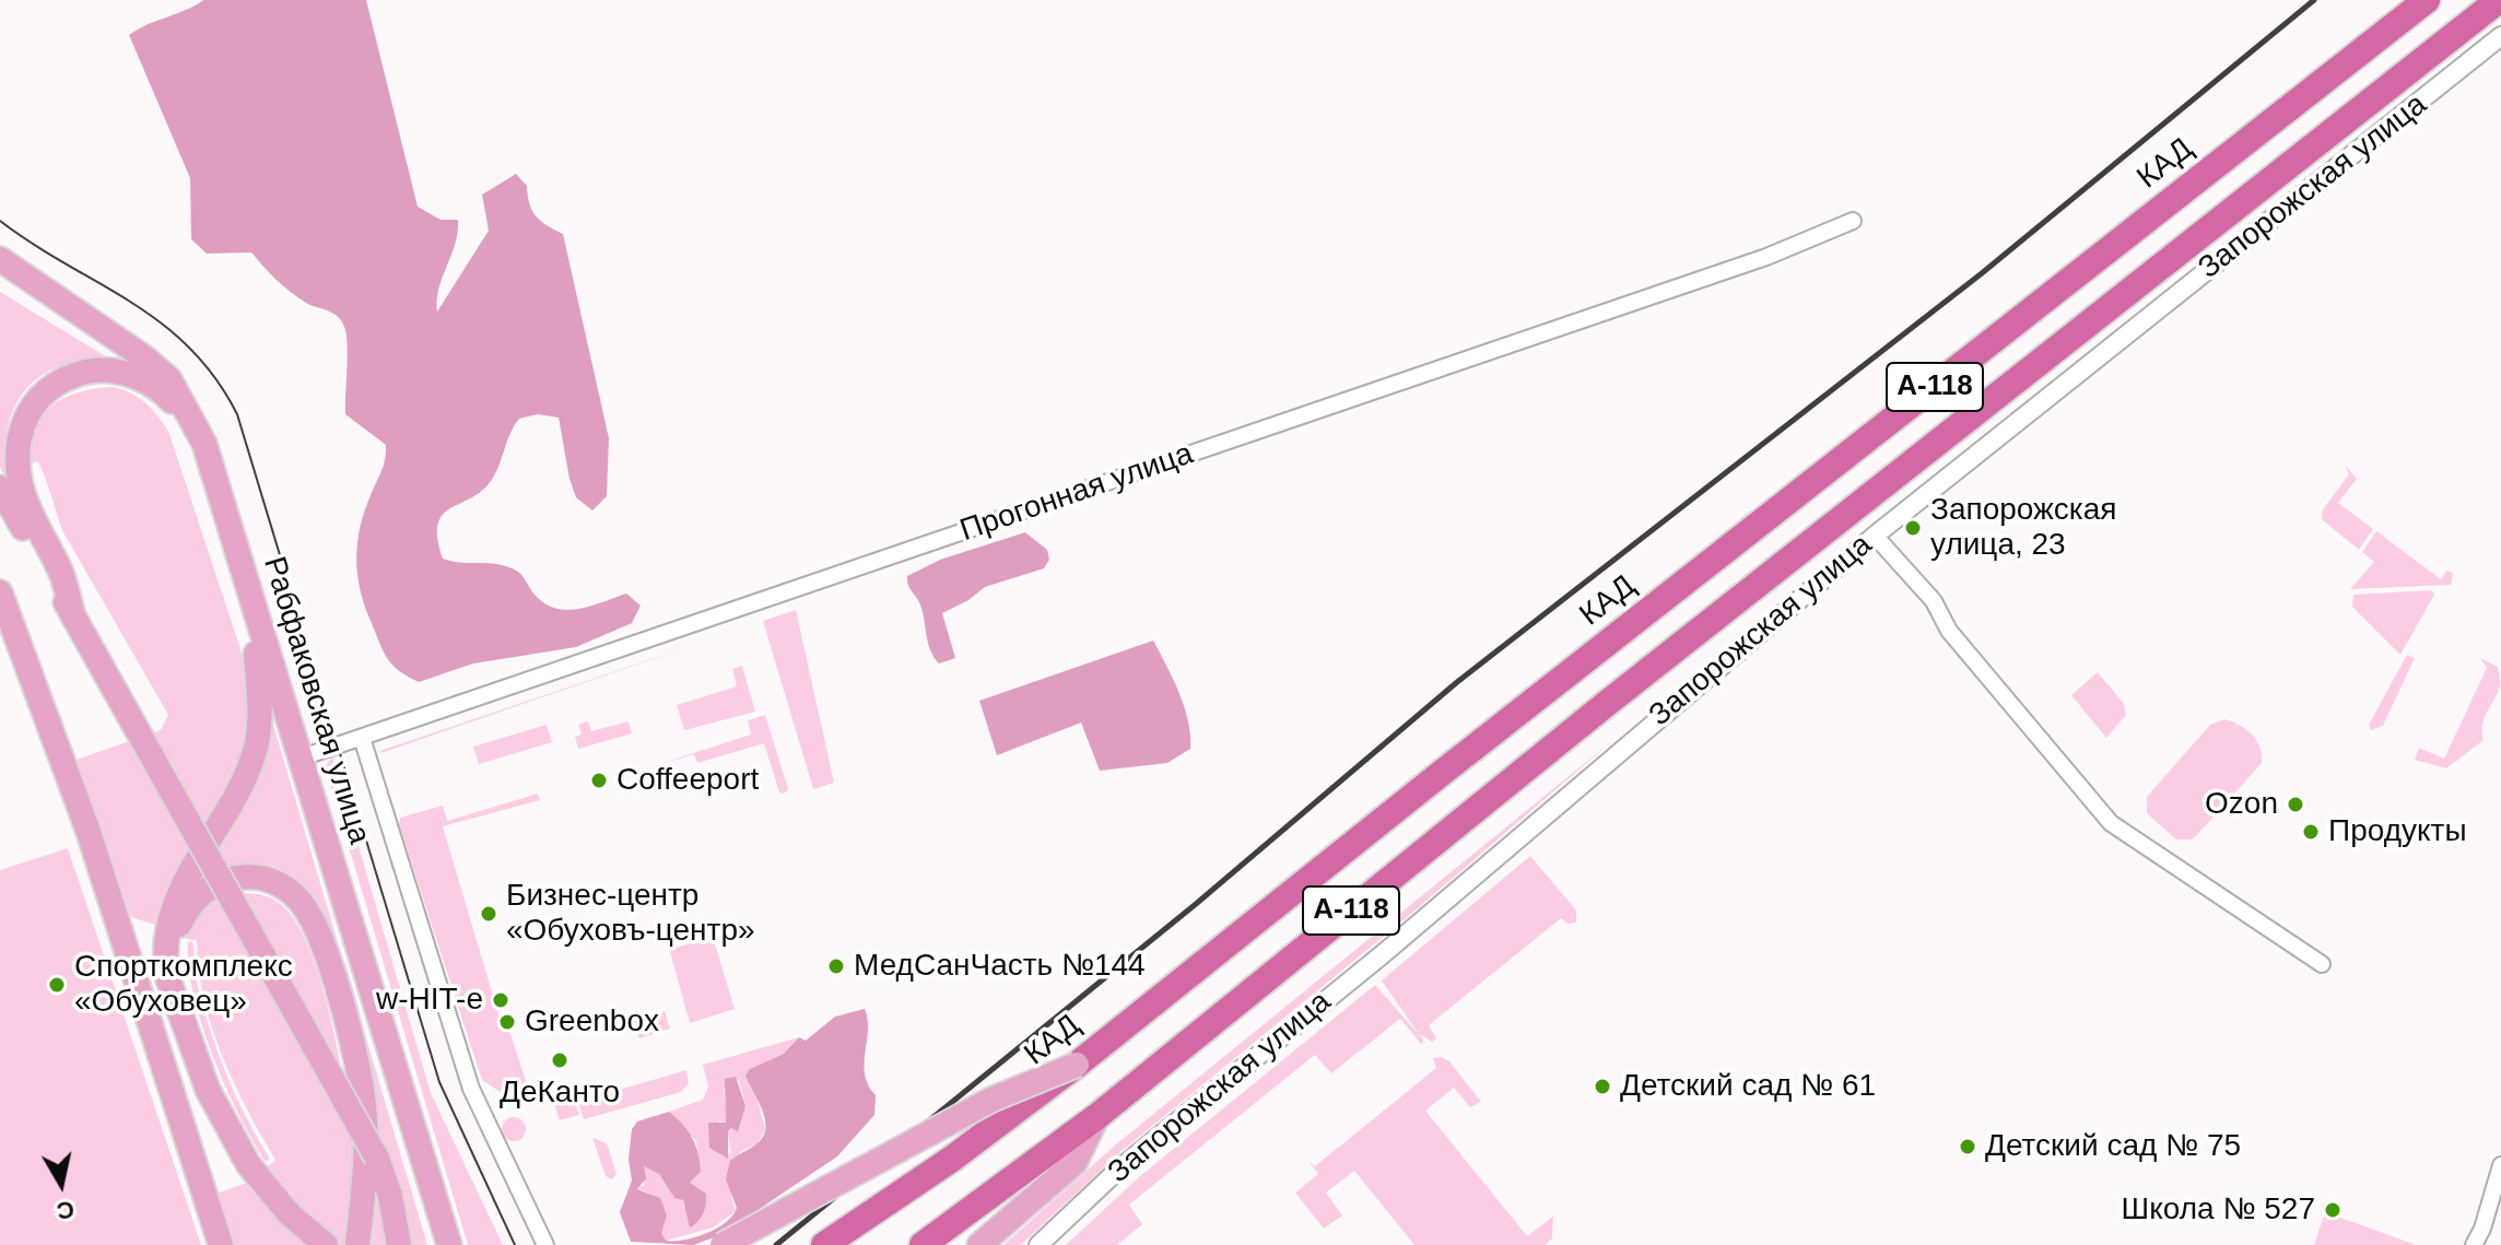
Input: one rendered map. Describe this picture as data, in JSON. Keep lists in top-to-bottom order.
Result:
{
  "streets": {
    "highway": ["КАД", "А-118"],
    "main road": ["Рабфаковская улица"],
    "street": ["Запорожская улица", "Прогонная улица"]
  },
  "crossings": [
    ["Прогонная улица", "Рабфаковская улица"]
  ],
  "places": [
    "Запорожская улица, 23",
    "Coffeeport",
    "Ozon",
    "Продукты",
    "Бизнес-центр «Обуховъ-центр»",
    "МедСанЧасть №144",
    "Спорткомплекс «Обуховец»",
    "w-HIT-e",
    "Greenbox",
    "ДеКанто",
    "Детский сад № 61",
    "Детский сад № 75",
    "Школа № 527"
  ],
  "north": "bottom"
}
